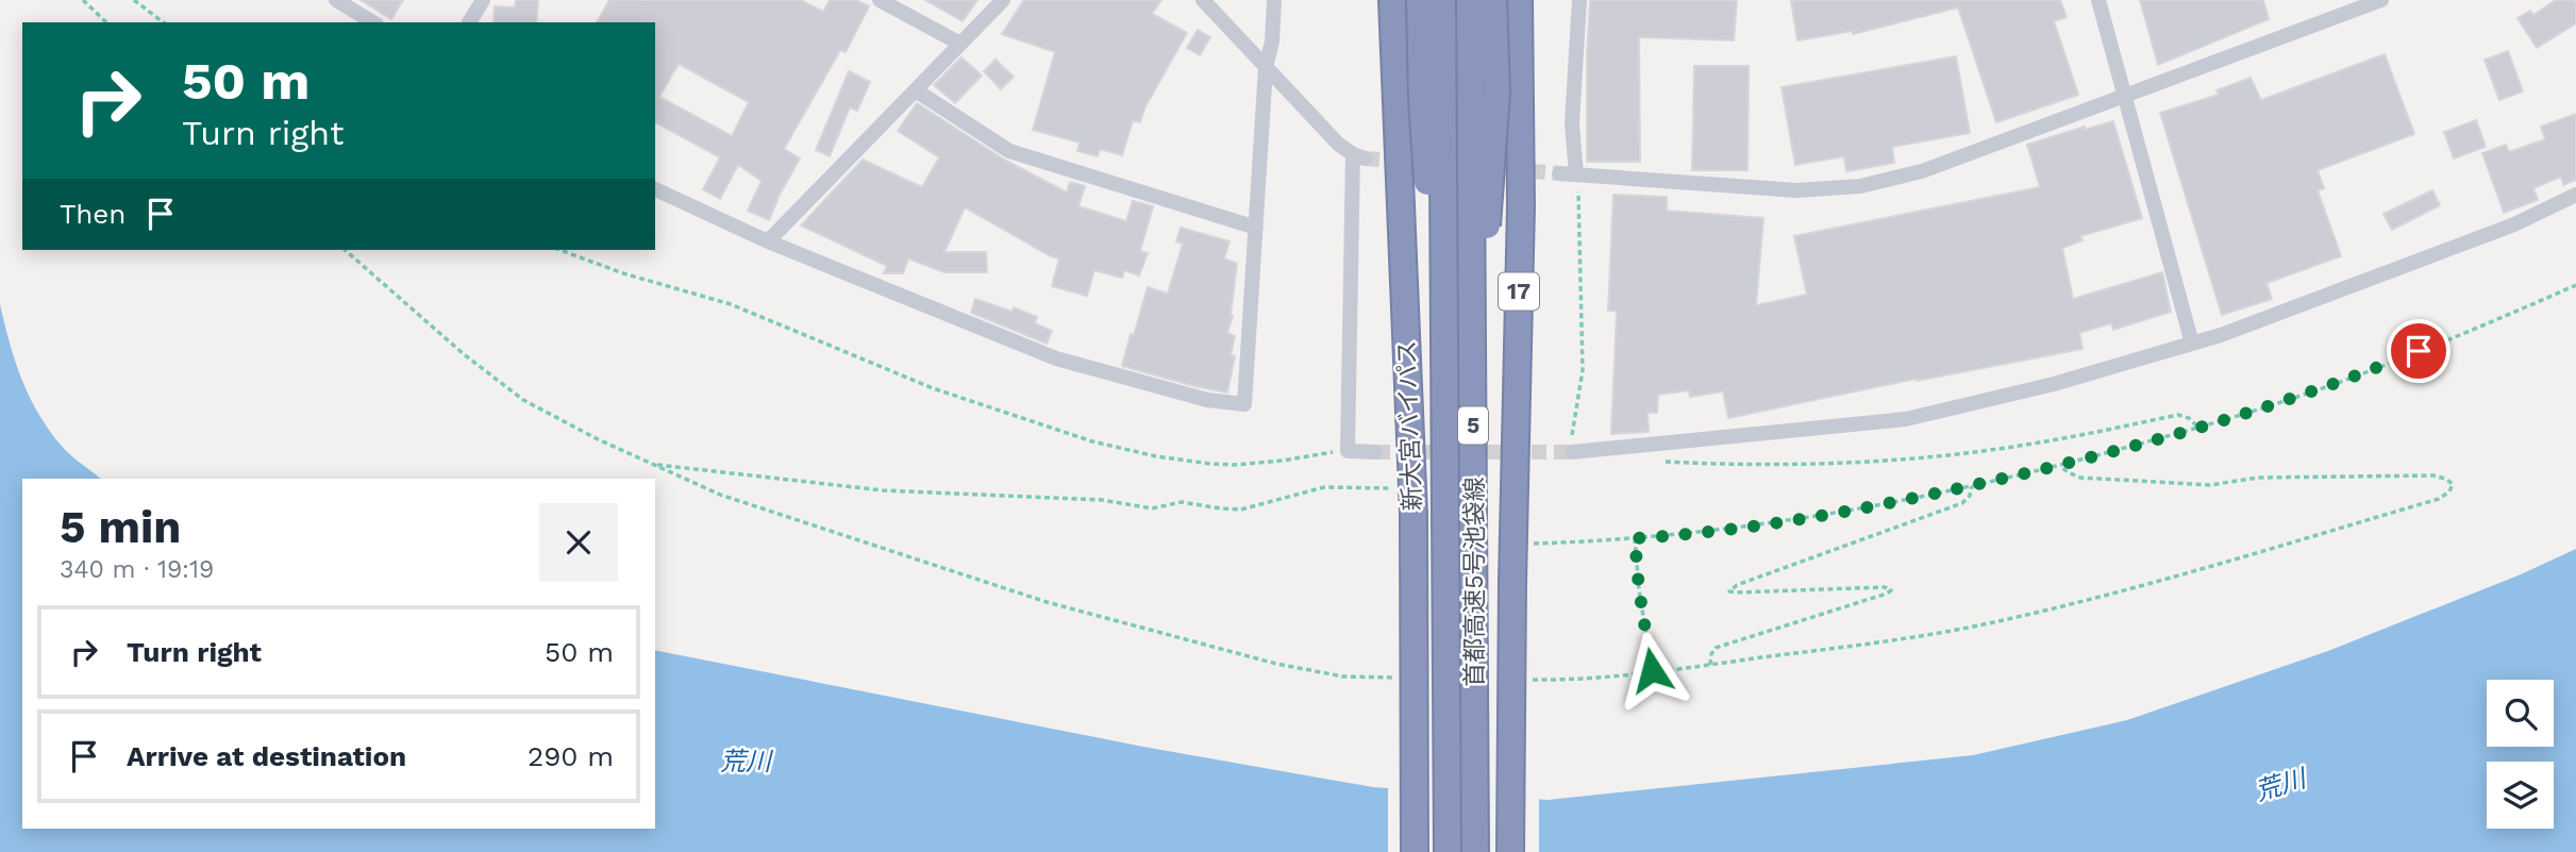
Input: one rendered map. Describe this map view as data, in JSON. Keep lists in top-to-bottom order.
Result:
{
  "streets": {
    "highway": [
      "17",
      "新大宮バイパス",
      "5",
      "首都高速5号池袋線"
    ]
  },
  "water": ["荒川"],
  "page": {
    "turn": ["50 m", "Turn right"],
    "then": "Then",
    "heading": ["5 min", "340 m · 19:19"],
    "list": [
      {
        "name": "Turn right",
        "value": "50 m"
      },
      {
        "name": "Arrive at destination",
        "value": "290 m"
      }
    ]
  }
}
